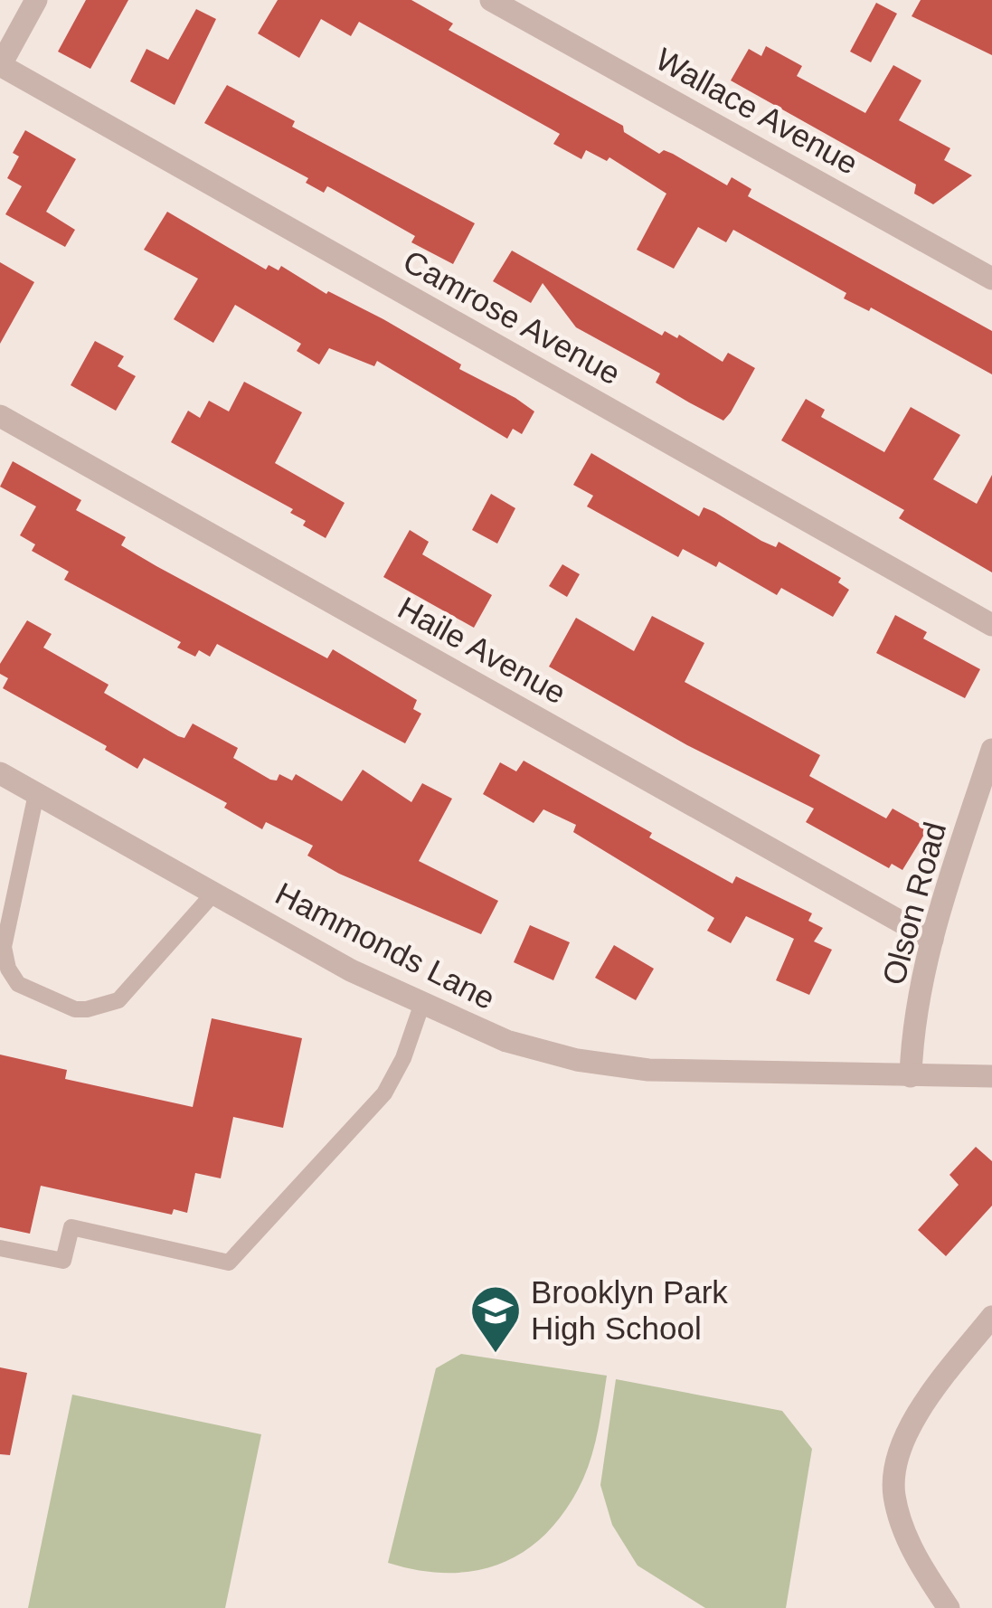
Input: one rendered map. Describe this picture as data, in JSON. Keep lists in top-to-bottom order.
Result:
{
  "streets": {
    "street": [
      "Wallace Avenue",
      "Camrose Avenue",
      "Haile Avenue",
      "Olson Road",
      "Hammonds Lane"
    ]
  },
  "crossings": [
    ["Haile Avenue", "Olson Road"],
    ["Olson Road", "Hammonds Lane"]
  ],
  "places": {
    "school or university": ["Brooklyn Park High School"]
  }
}
